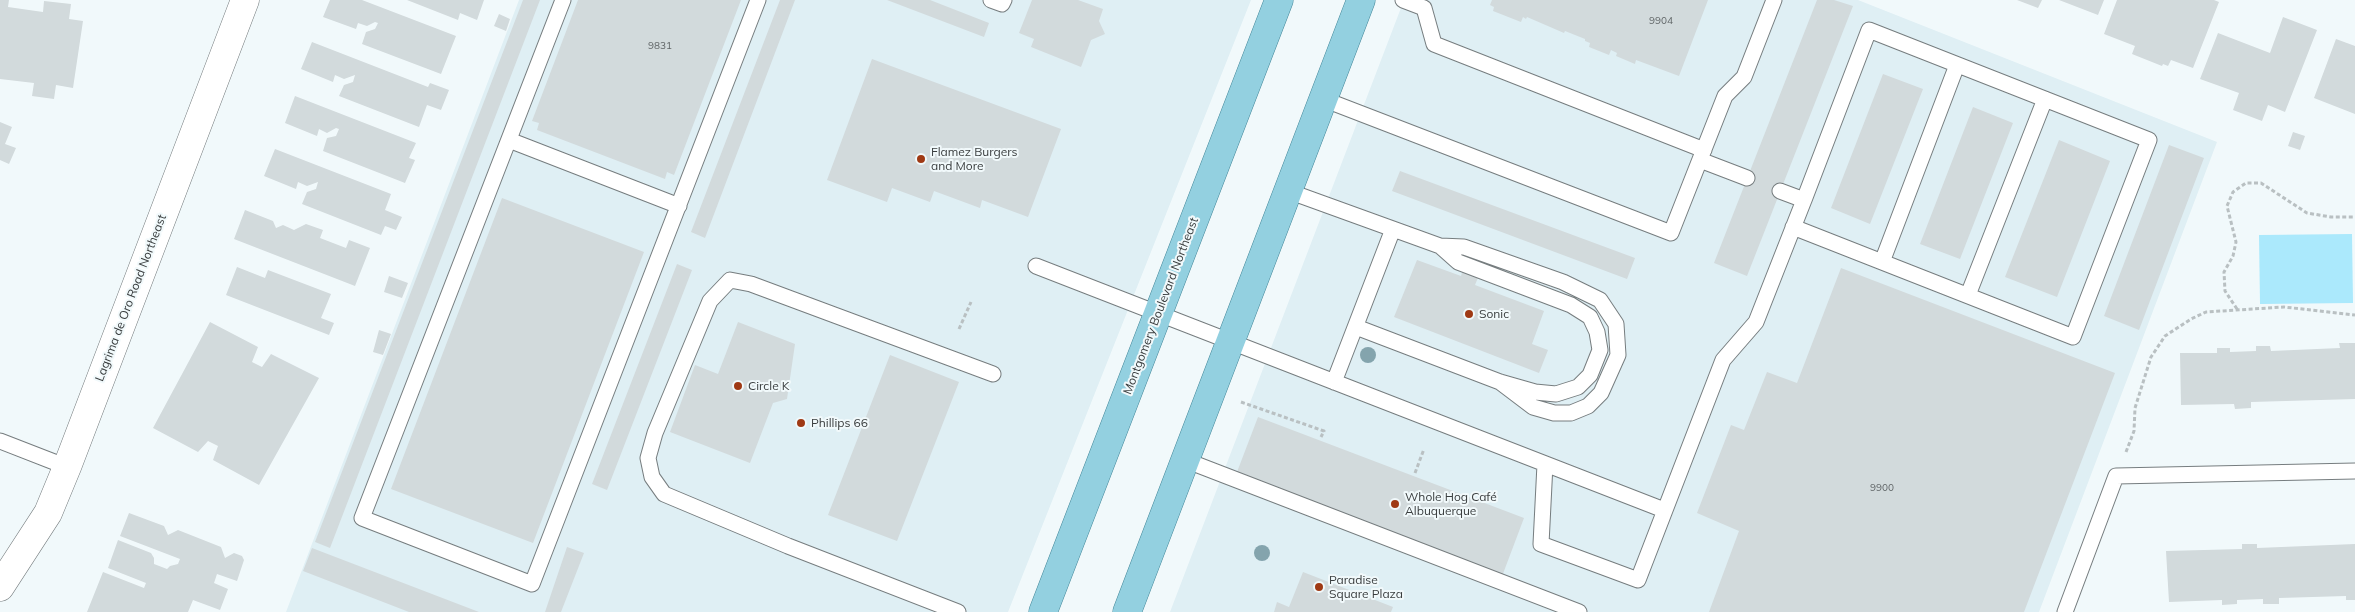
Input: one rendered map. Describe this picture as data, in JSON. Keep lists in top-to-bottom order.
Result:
{
  "streets": {
    "main road": ["Montgomery Boulevard Northeast"],
    "street": ["Lagrima de Oro Road Northeast"]
  },
  "places": [
    "Flamez Burgers and More",
    "Sonic",
    "Circle K",
    "Phillips 66",
    "Whole Hog Café Albuquerque",
    "Paradise Square Plaza"
  ],
  "house_numbers": ["9904", "9831", "9900"]
}
